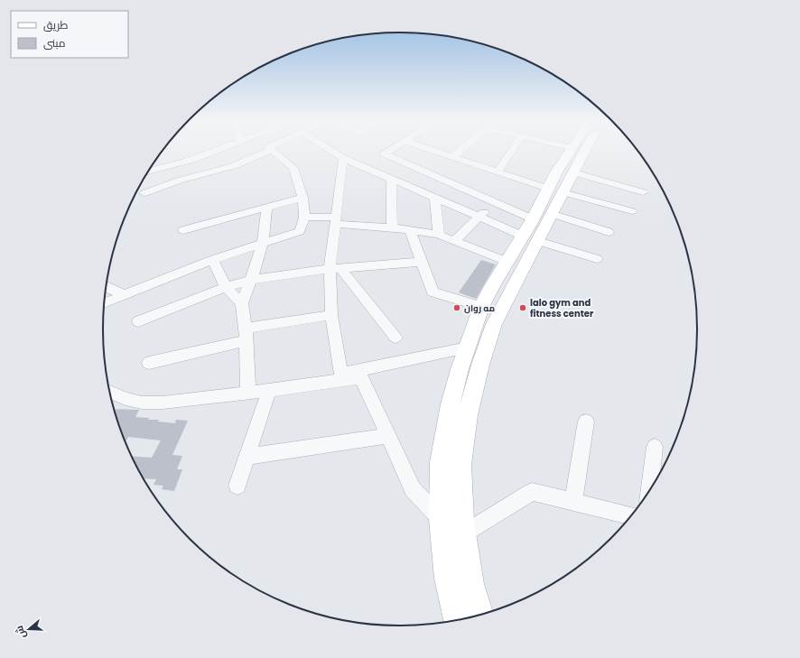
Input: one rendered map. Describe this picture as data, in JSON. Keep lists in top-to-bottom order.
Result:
{
  "places": ["مه روان", "lalo gym and fitness center"],
  "legend": ["طريق", "مبنى"],
  "north": "left"
}
